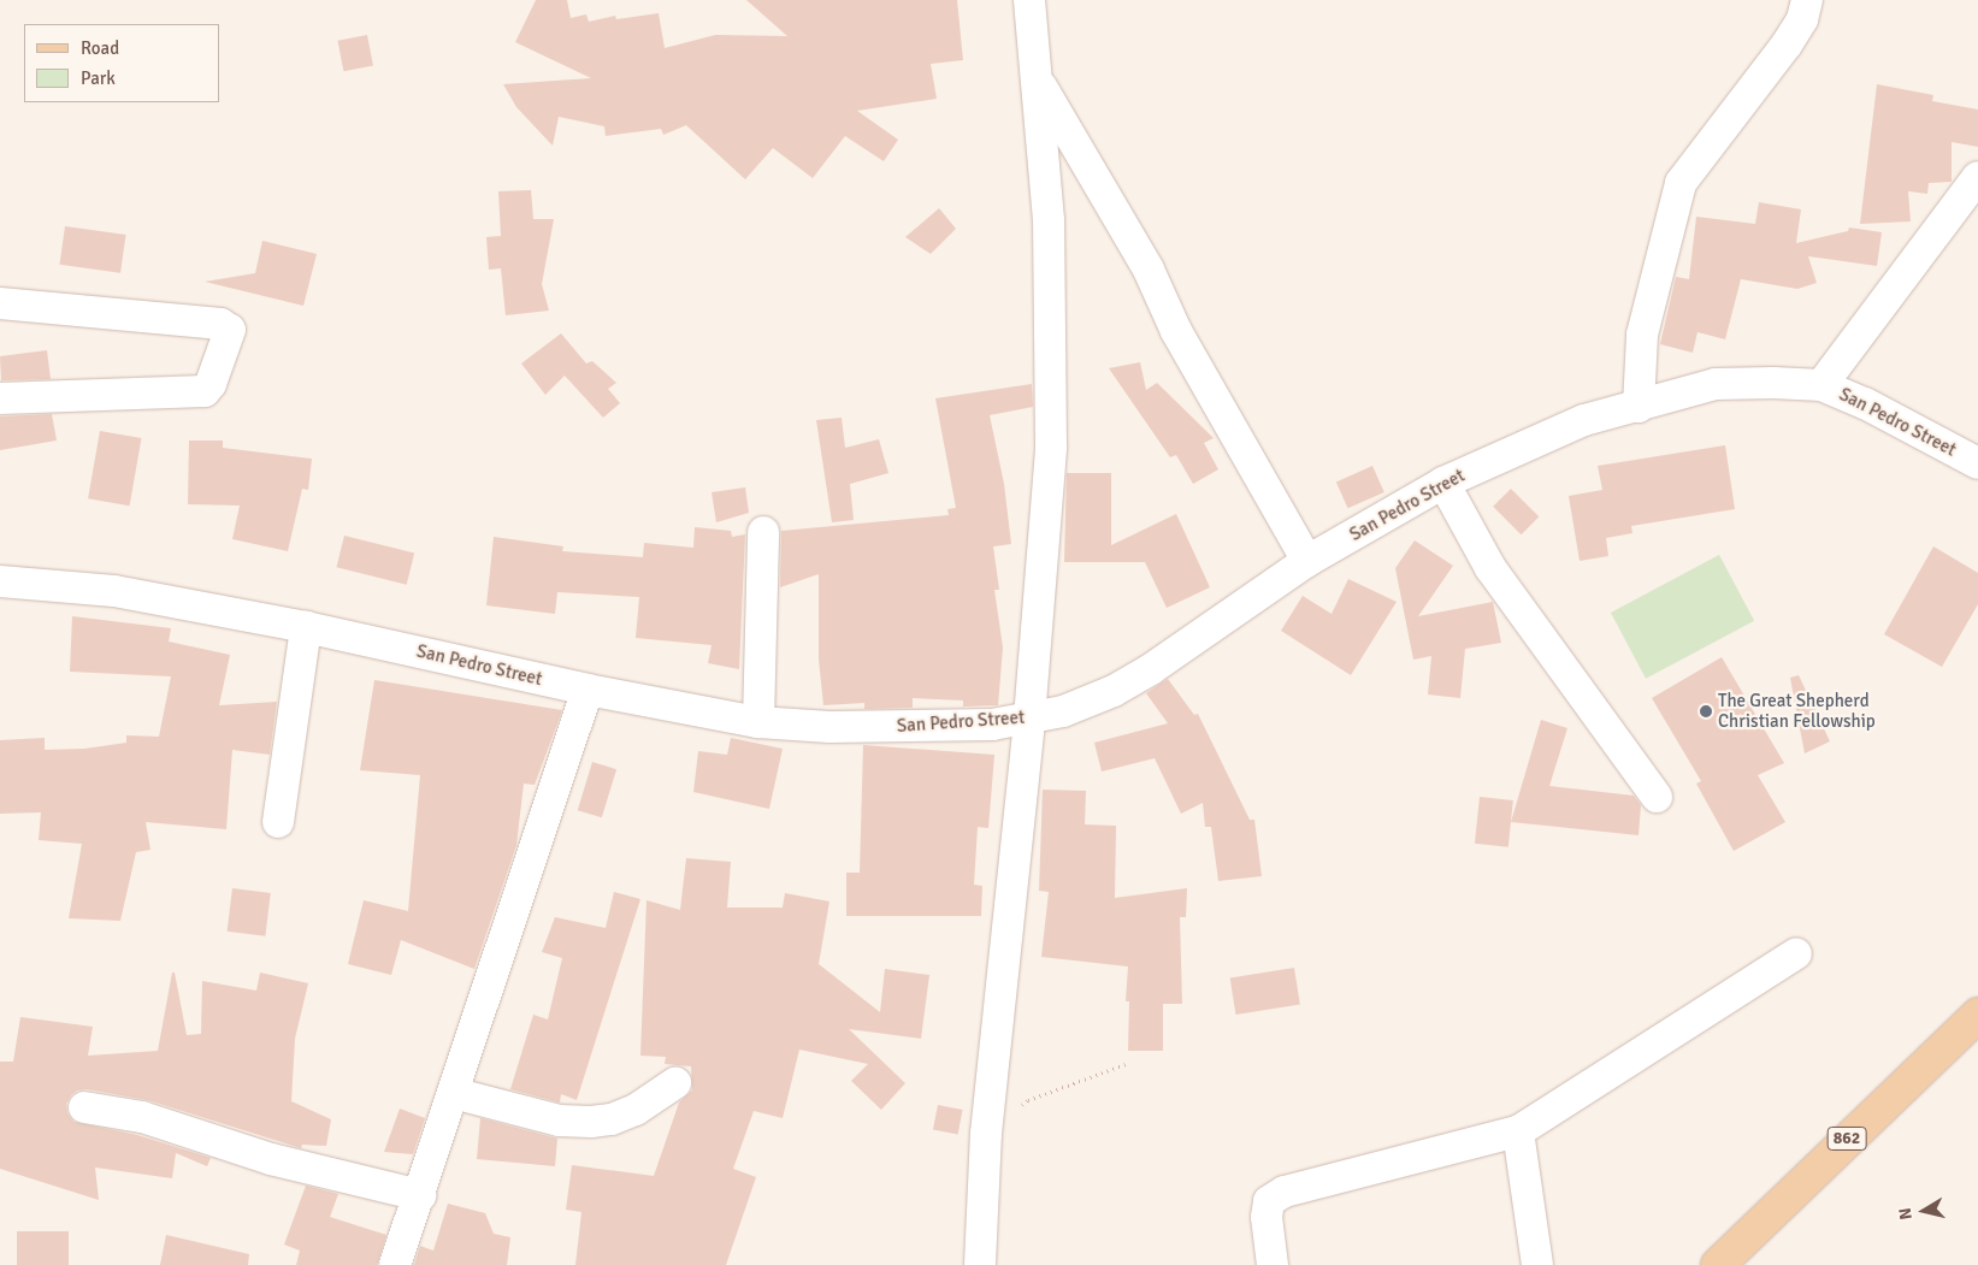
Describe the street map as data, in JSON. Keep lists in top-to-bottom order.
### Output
{
  "streets": {
    "main road": ["862"],
    "street": ["San Pedro Street"]
  },
  "places": ["The Great Shepherd Christian Fellowship"],
  "legend": ["Road", "Park"],
  "north": "left"
}
